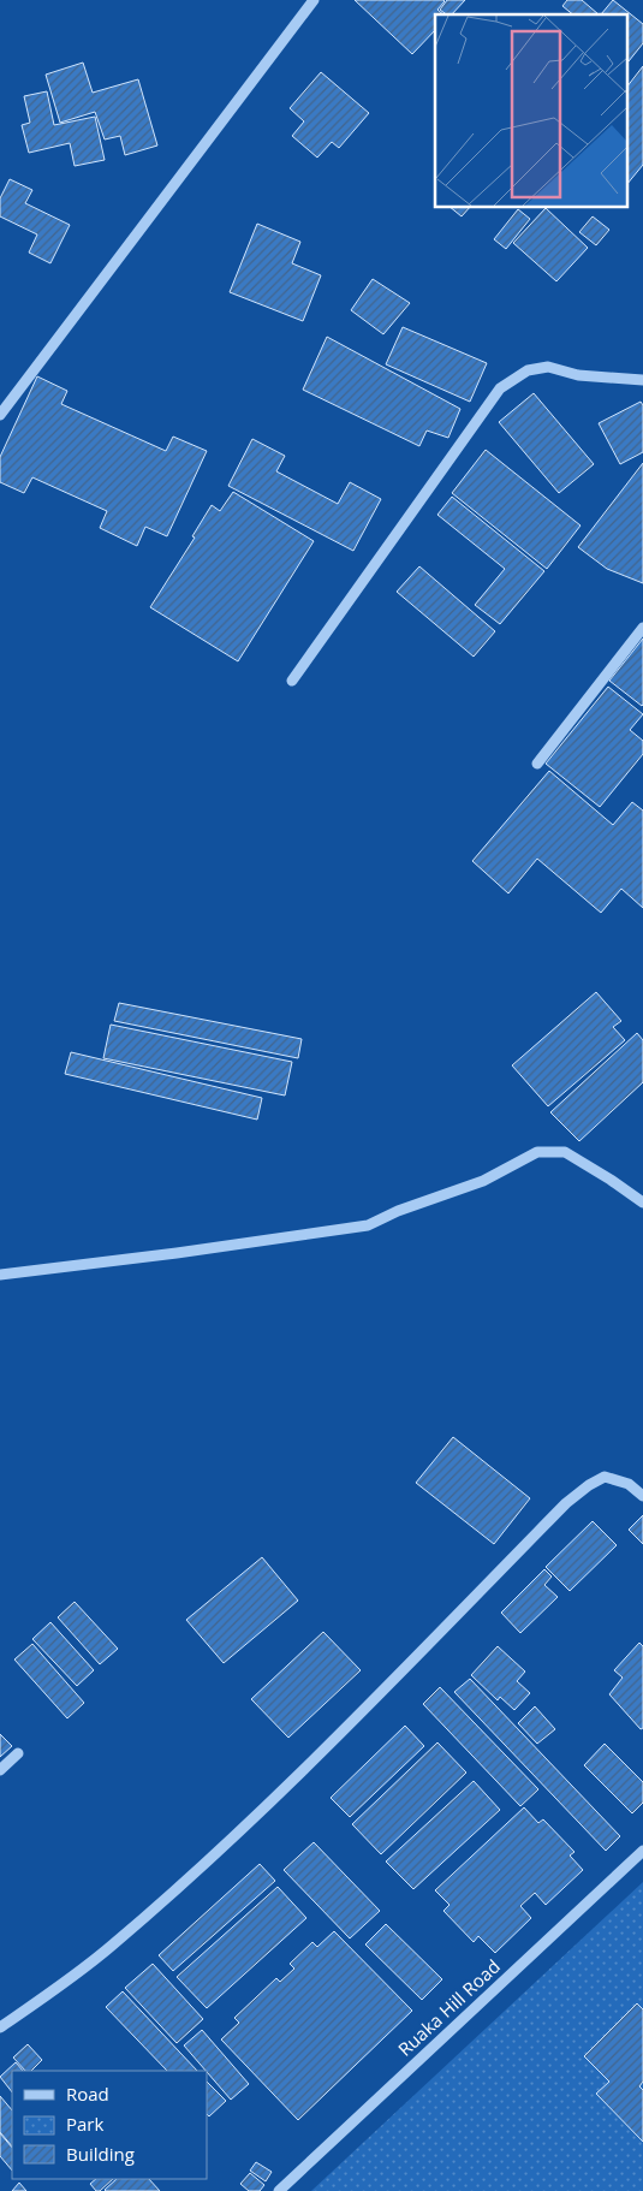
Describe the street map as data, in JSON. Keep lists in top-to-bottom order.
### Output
{
  "streets": {
    "street": ["Ruaka Hill Road"]
  },
  "legend": ["Road", "Park", "Building"]
}
